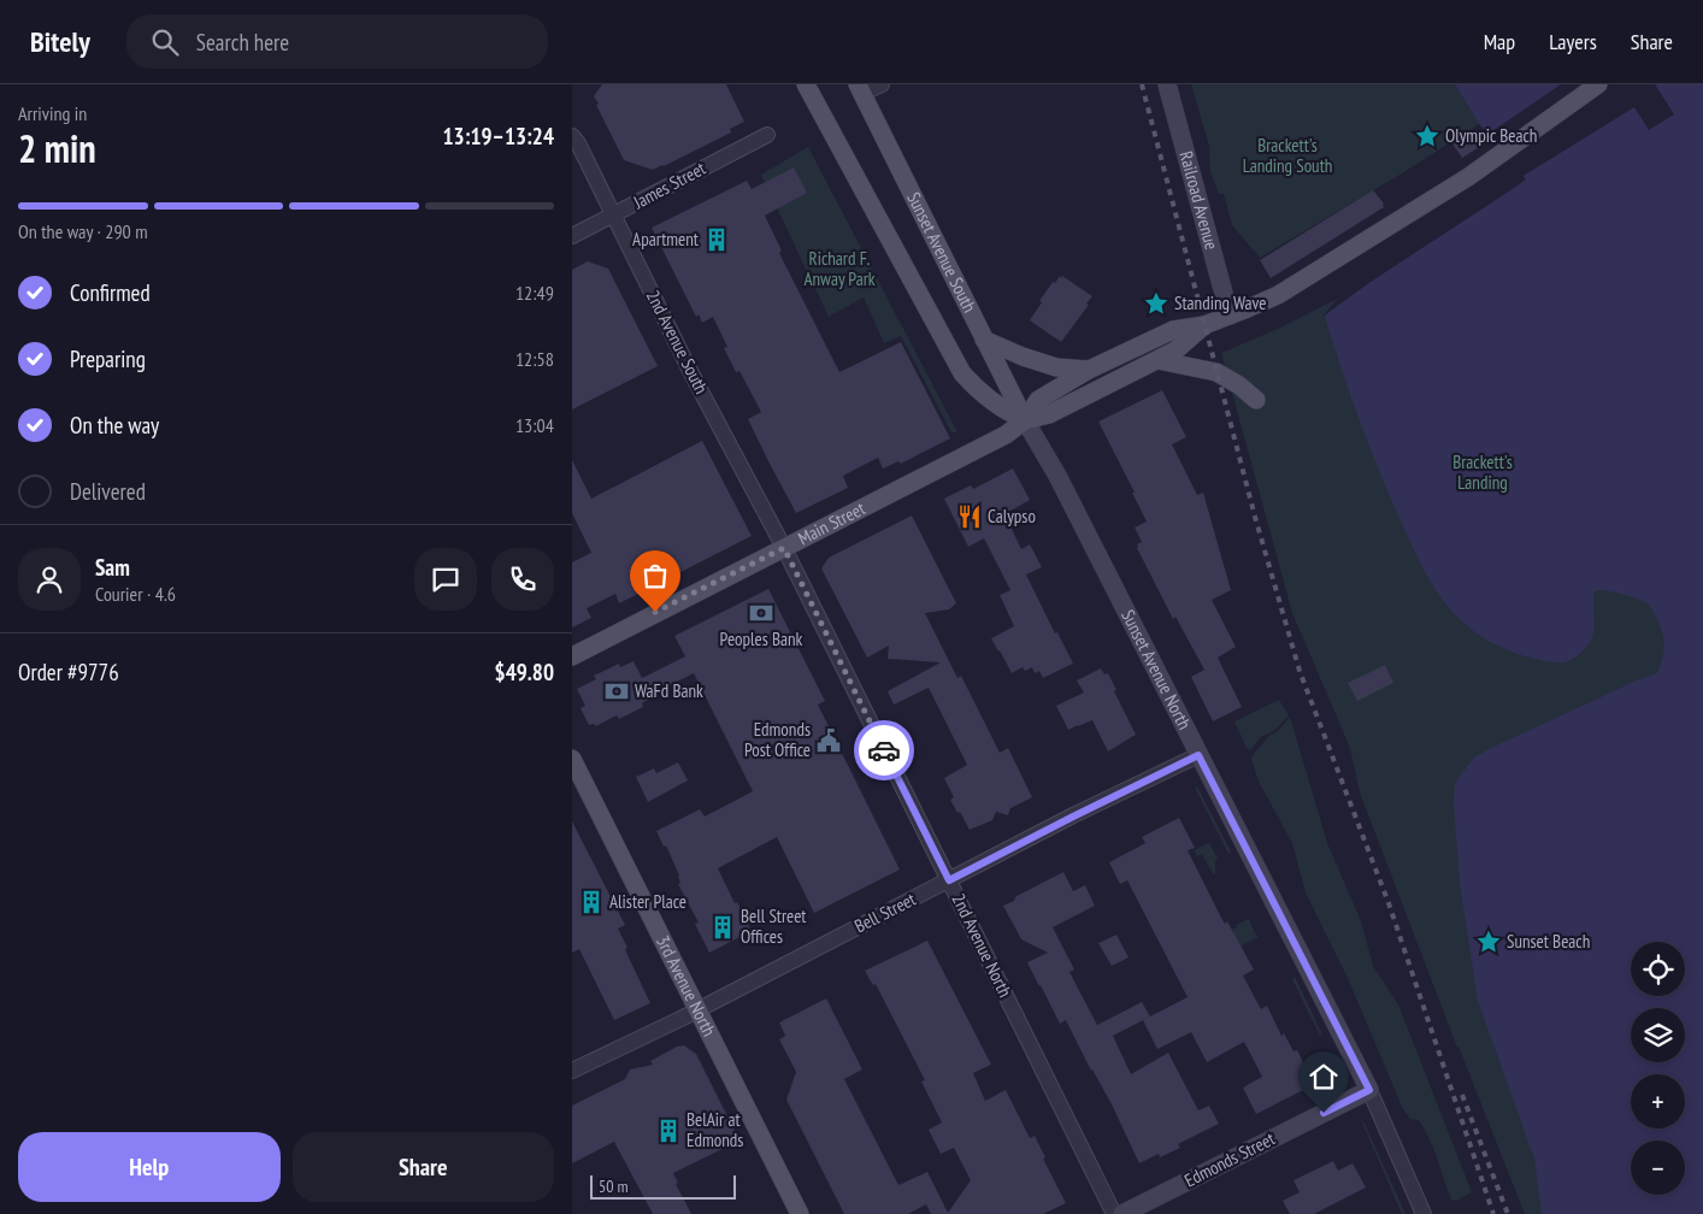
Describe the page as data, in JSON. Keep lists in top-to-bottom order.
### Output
{
  "streets": {
    "main road": ["Sunset Avenue South", "Main Street", "3rd Avenue North"],
    "street": [
      "James Street",
      "Railroad Avenue",
      "2nd Avenue South",
      "Sunset Avenue North",
      "Bell Street",
      "2nd Avenue North",
      "Edmonds Street"
    ]
  },
  "crossings": [
    ["James Street", "2nd Avenue South"],
    ["Railroad Avenue", "Main Street"],
    ["Sunset Avenue South", "Main Street"],
    ["Sunset Avenue South", "Sunset Avenue North"],
    ["2nd Avenue South", "Main Street"],
    ["2nd Avenue South", "2nd Avenue North"],
    ["Main Street", "Sunset Avenue North"],
    ["Main Street", "2nd Avenue North"],
    ["Sunset Avenue North", "Bell Street"],
    ["Sunset Avenue North", "Edmonds Street"],
    ["Bell Street", "2nd Avenue North"],
    ["Bell Street", "3rd Avenue North"]
  ],
  "parks": ["Brackett's Landing South", "Richard F. Anway Park", "Brackett's Landing"],
  "places": {
    "place": ["Olympic Beach", "Standing Wave", "Sunset Beach"],
    "building": [
      "Apartment",
      "Alister Place",
      "Bell Street Offices",
      "BelAir at Edmonds"
    ],
    "restaurant": ["Calypso"],
    "bank": ["Peoples Bank", "WaFd Bank"],
    "public building": ["Edmonds Post Office"]
  },
  "scale_bar": "50 m",
  "page": {
    "header": "Bitely",
    "search": "Search here",
    "nav": ["Map", "Layers", "Share"],
    "heading": ["2 min", "Arriving in", "13:19–13:24"],
    "panel": [
      "Sam",
      "Courier · 4.6",
      "Order #9776",
      "$49.80"
    ],
    "bar": "On the way · 290 m",
    "list": [
      ["Confirmed", "12:49"],
      ["Preparing", "12:58"],
      ["On the way", "13:04"],
      "Delivered"
    ],
    "map_buttons": ["+", "−"],
    "buttons": ["Help", "Share"],
    "scale": "50 m"
  }
}
